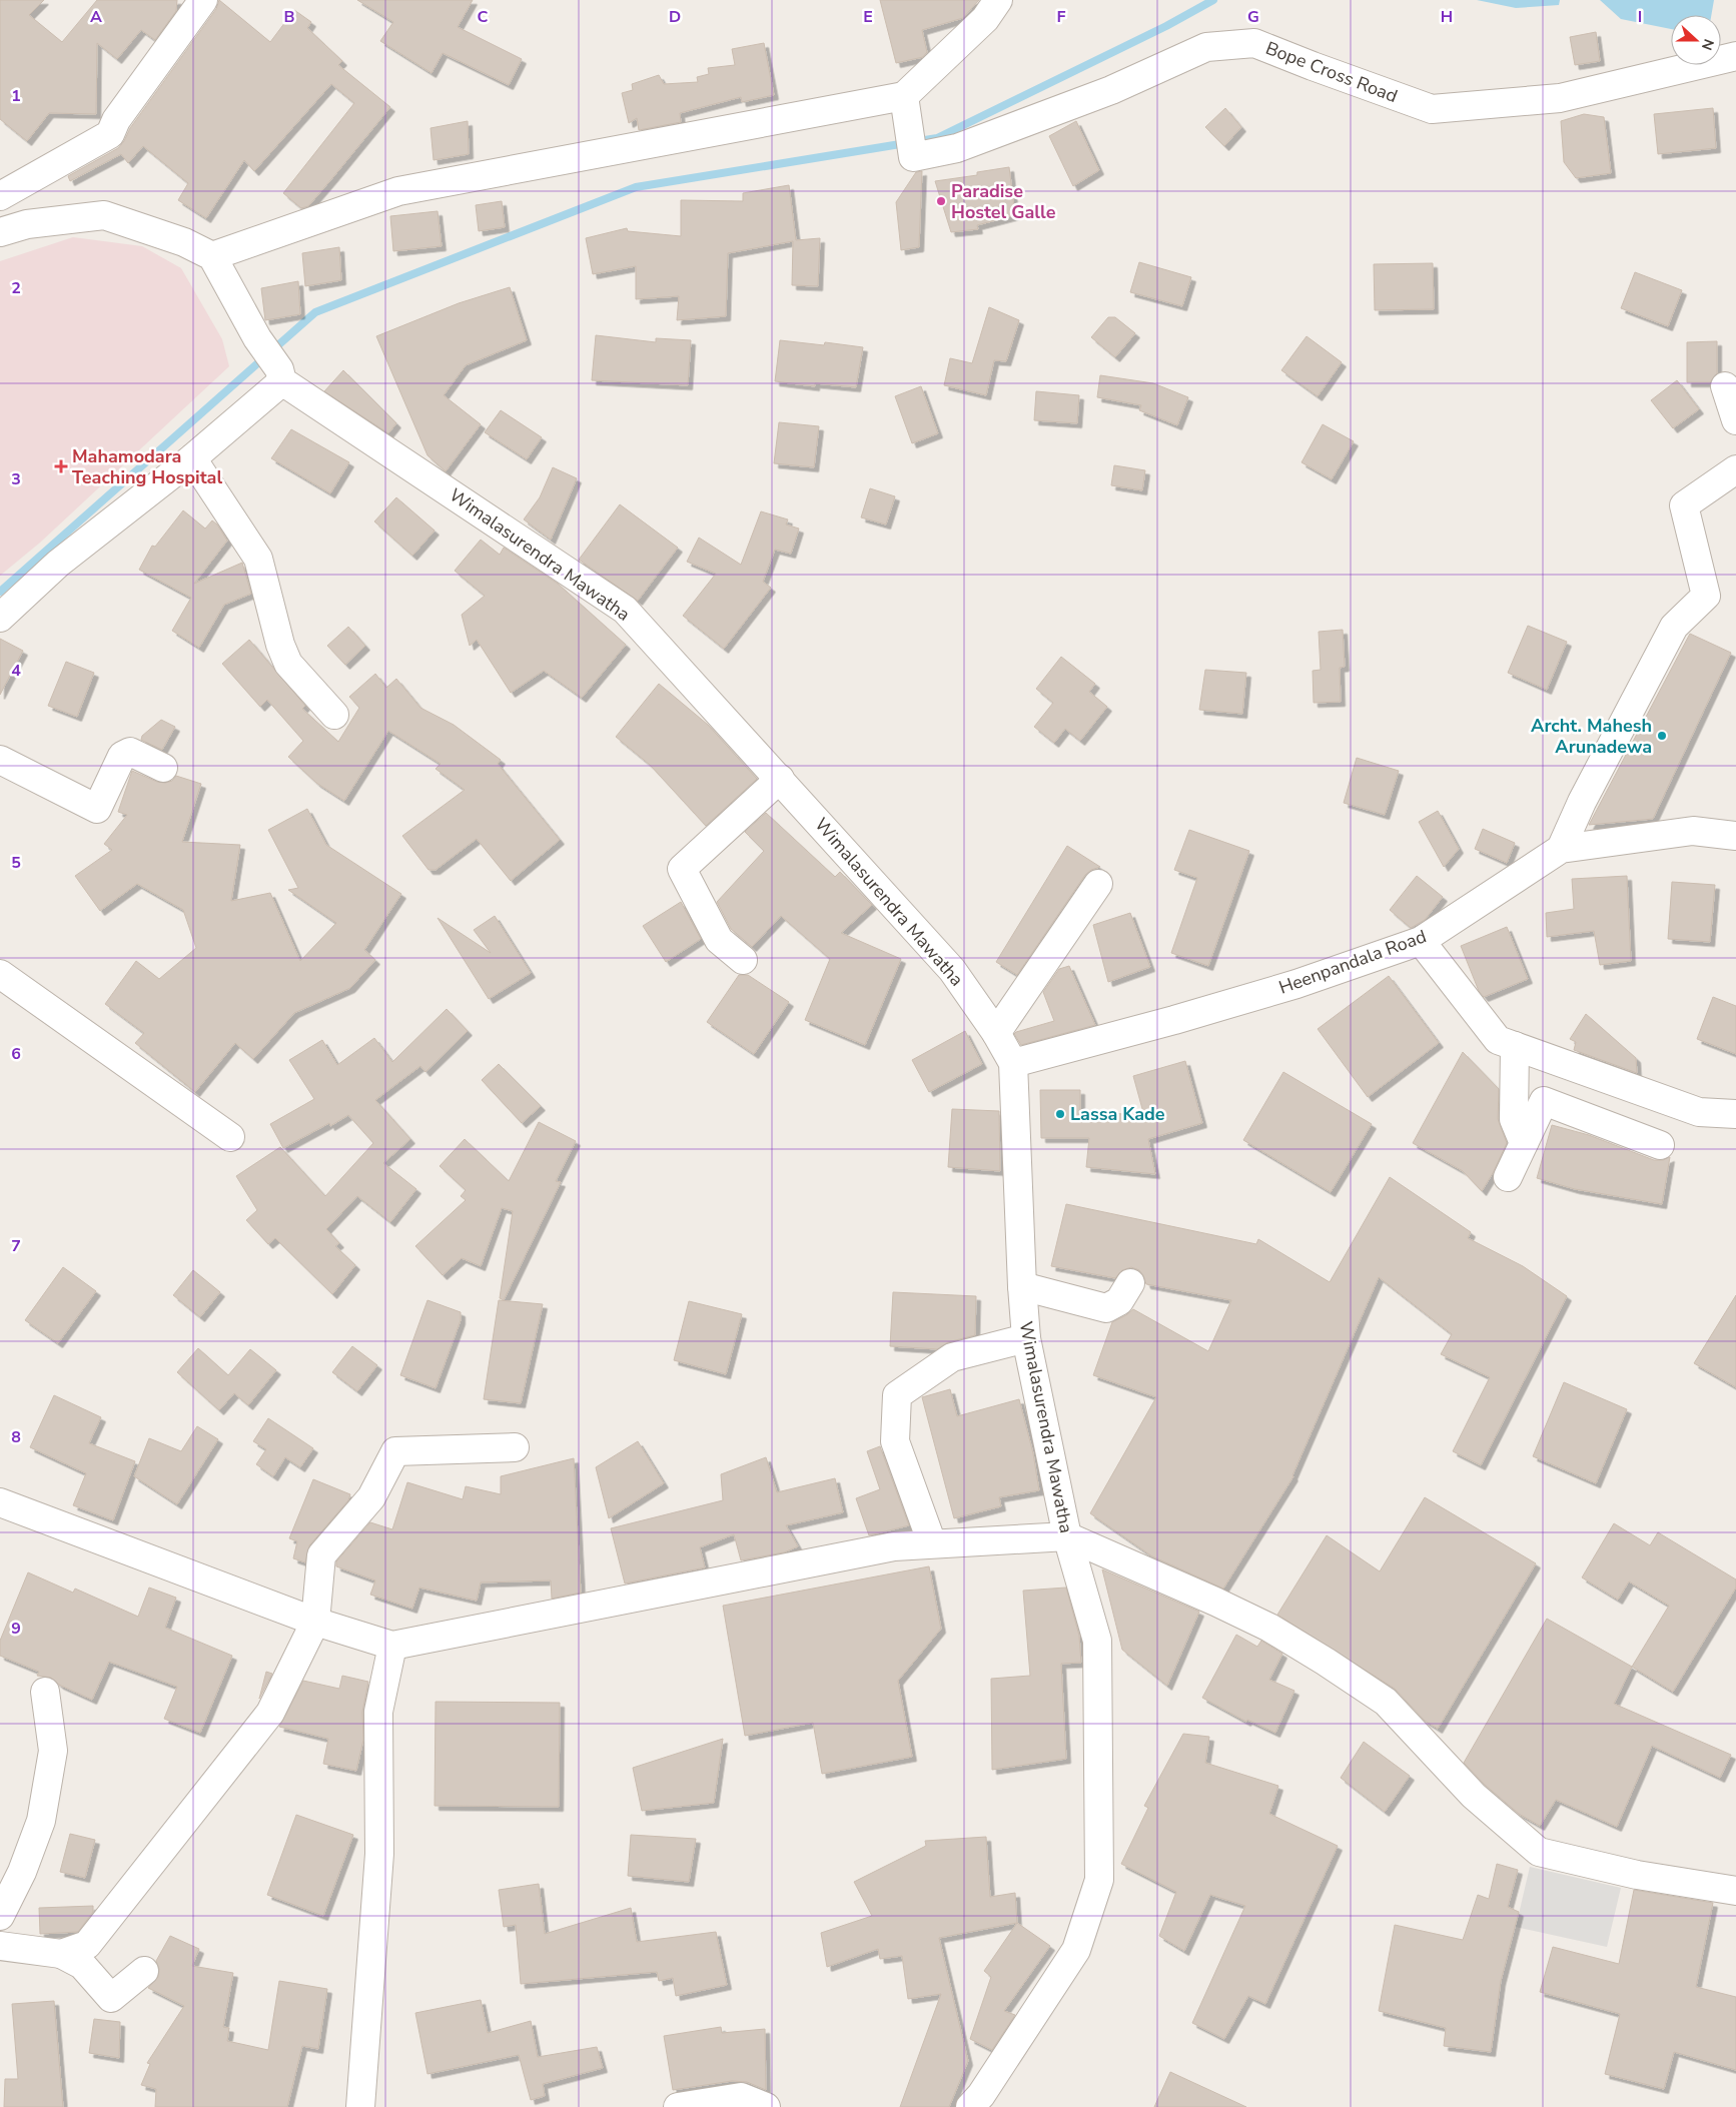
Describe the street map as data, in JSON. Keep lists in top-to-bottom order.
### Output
{
  "streets": {
    "street": ["Bope Cross Road", "Wimalasurendra Mawatha", "Heenpandala Road"]
  },
  "crossings": [
    ["Wimalasurendra Mawatha", "Heenpandala Road"]
  ],
  "places": {
    "other": ["Paradise Hostel Galle", "Archt. Mahesh Arunadewa", "Lassa Kade"],
    "health": ["Mahamodara Teaching Hospital"]
  },
  "north": "right",
  "grid": {
    "columns": [
      "A",
      "B",
      "C",
      "D",
      "E",
      "F",
      "G",
      "H",
      "I"
    ],
    "rows": [
      "1",
      "2",
      "3",
      "4",
      "5",
      "6",
      "7",
      "8",
      "9"
    ]
  }
}
